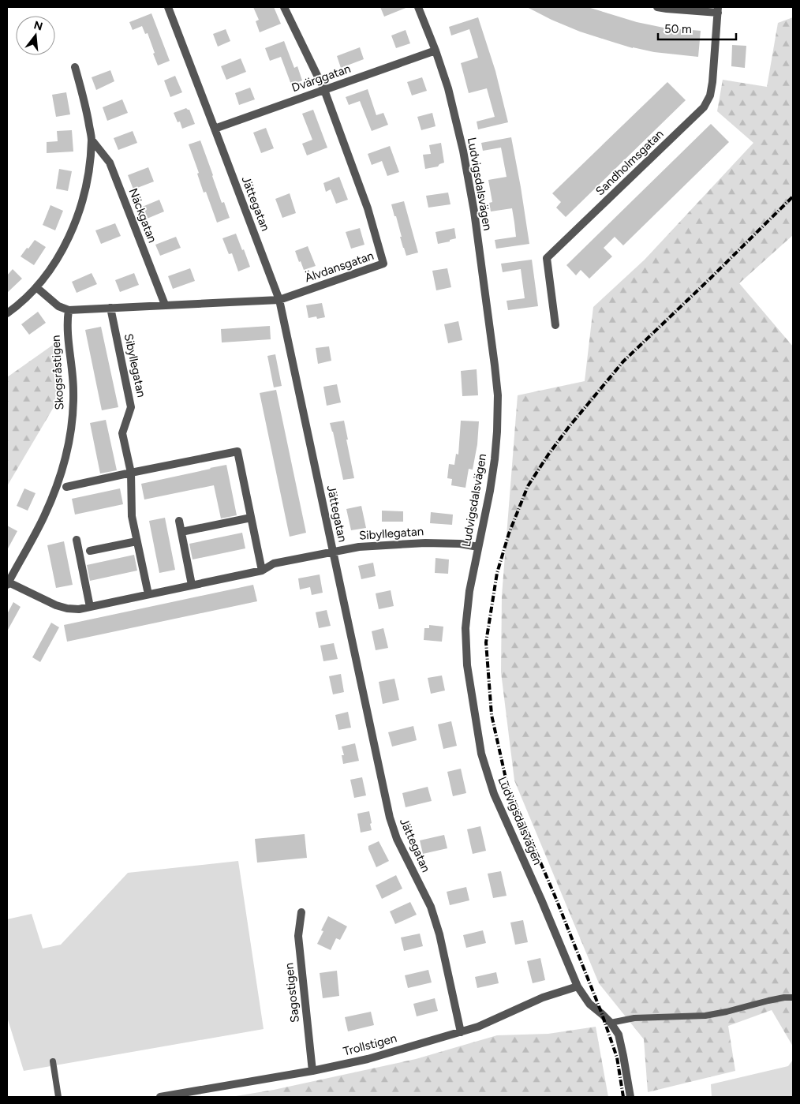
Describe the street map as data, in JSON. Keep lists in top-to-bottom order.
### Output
{
  "streets": {
    "street": [
      "Dvärggatan",
      "Sandholmsgatan",
      "Ludvigsdalsvägen",
      "Jättegatan",
      "Näckgatan",
      "Älvdansgatan",
      "Sibyllegatan",
      "Skogsråstigen",
      "Sagostigen",
      "Trollstigen"
    ]
  },
  "crossings": [
    ["Dvärggatan", "Ludvigsdalsvägen"],
    ["Dvärggatan", "Jättegatan"],
    ["Dvärggatan", "Älvdansgatan"],
    ["Ludvigsdalsvägen", "Sibyllegatan"],
    ["Ludvigsdalsvägen", "Trollstigen"],
    ["Jättegatan", "Älvdansgatan"],
    ["Jättegatan", "Sibyllegatan"],
    ["Jättegatan", "Trollstigen"],
    ["Näckgatan", "Älvdansgatan"],
    ["Älvdansgatan", "Sibyllegatan"],
    ["Älvdansgatan", "Skogsråstigen"],
    ["Sibyllegatan", "Skogsråstigen"],
    ["Sagostigen", "Trollstigen"]
  ],
  "scale_bar": "50 m",
  "north": "top"
}
